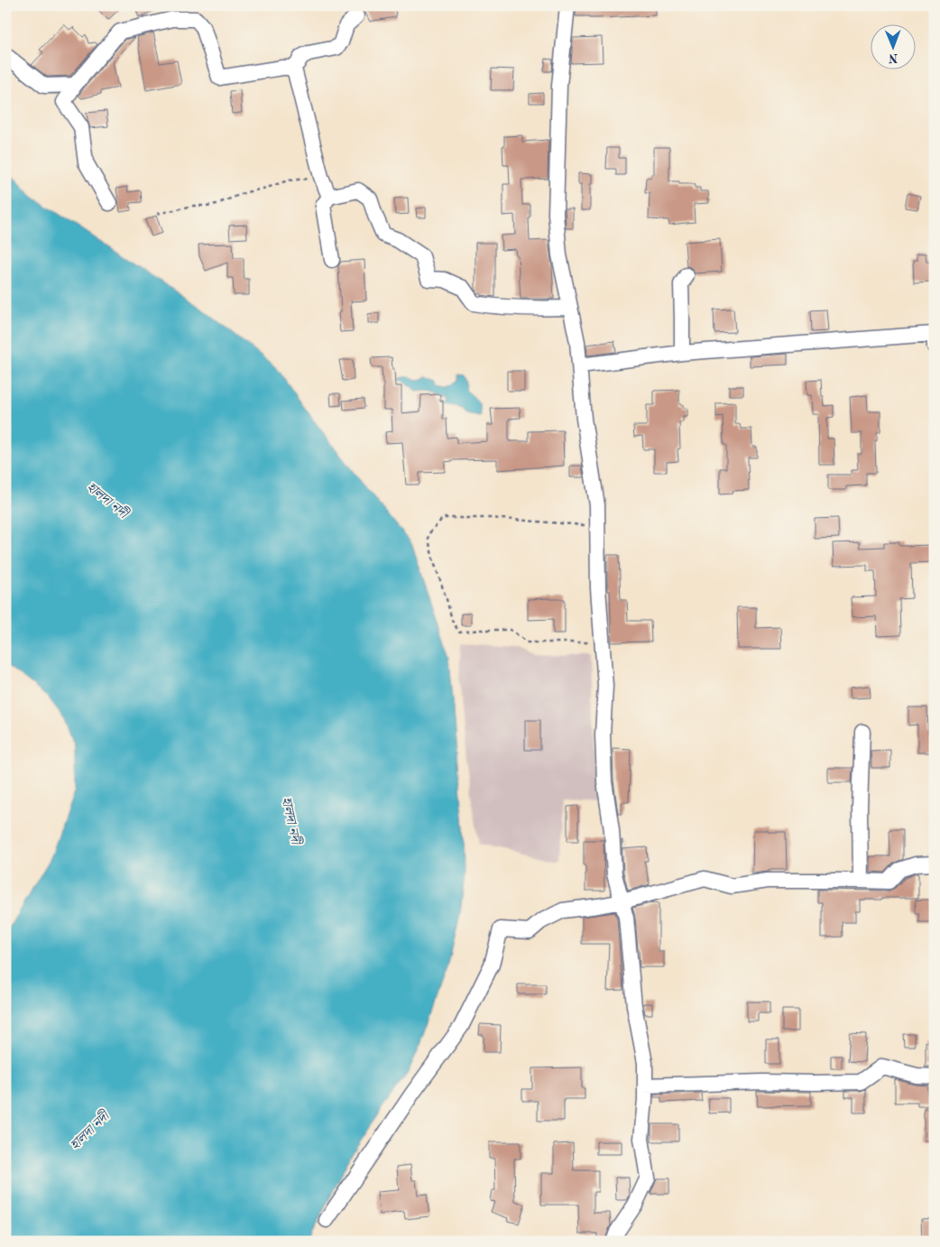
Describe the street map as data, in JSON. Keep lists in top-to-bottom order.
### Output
{
  "water": ["হালদা নদী"],
  "north": "bottom"
}
